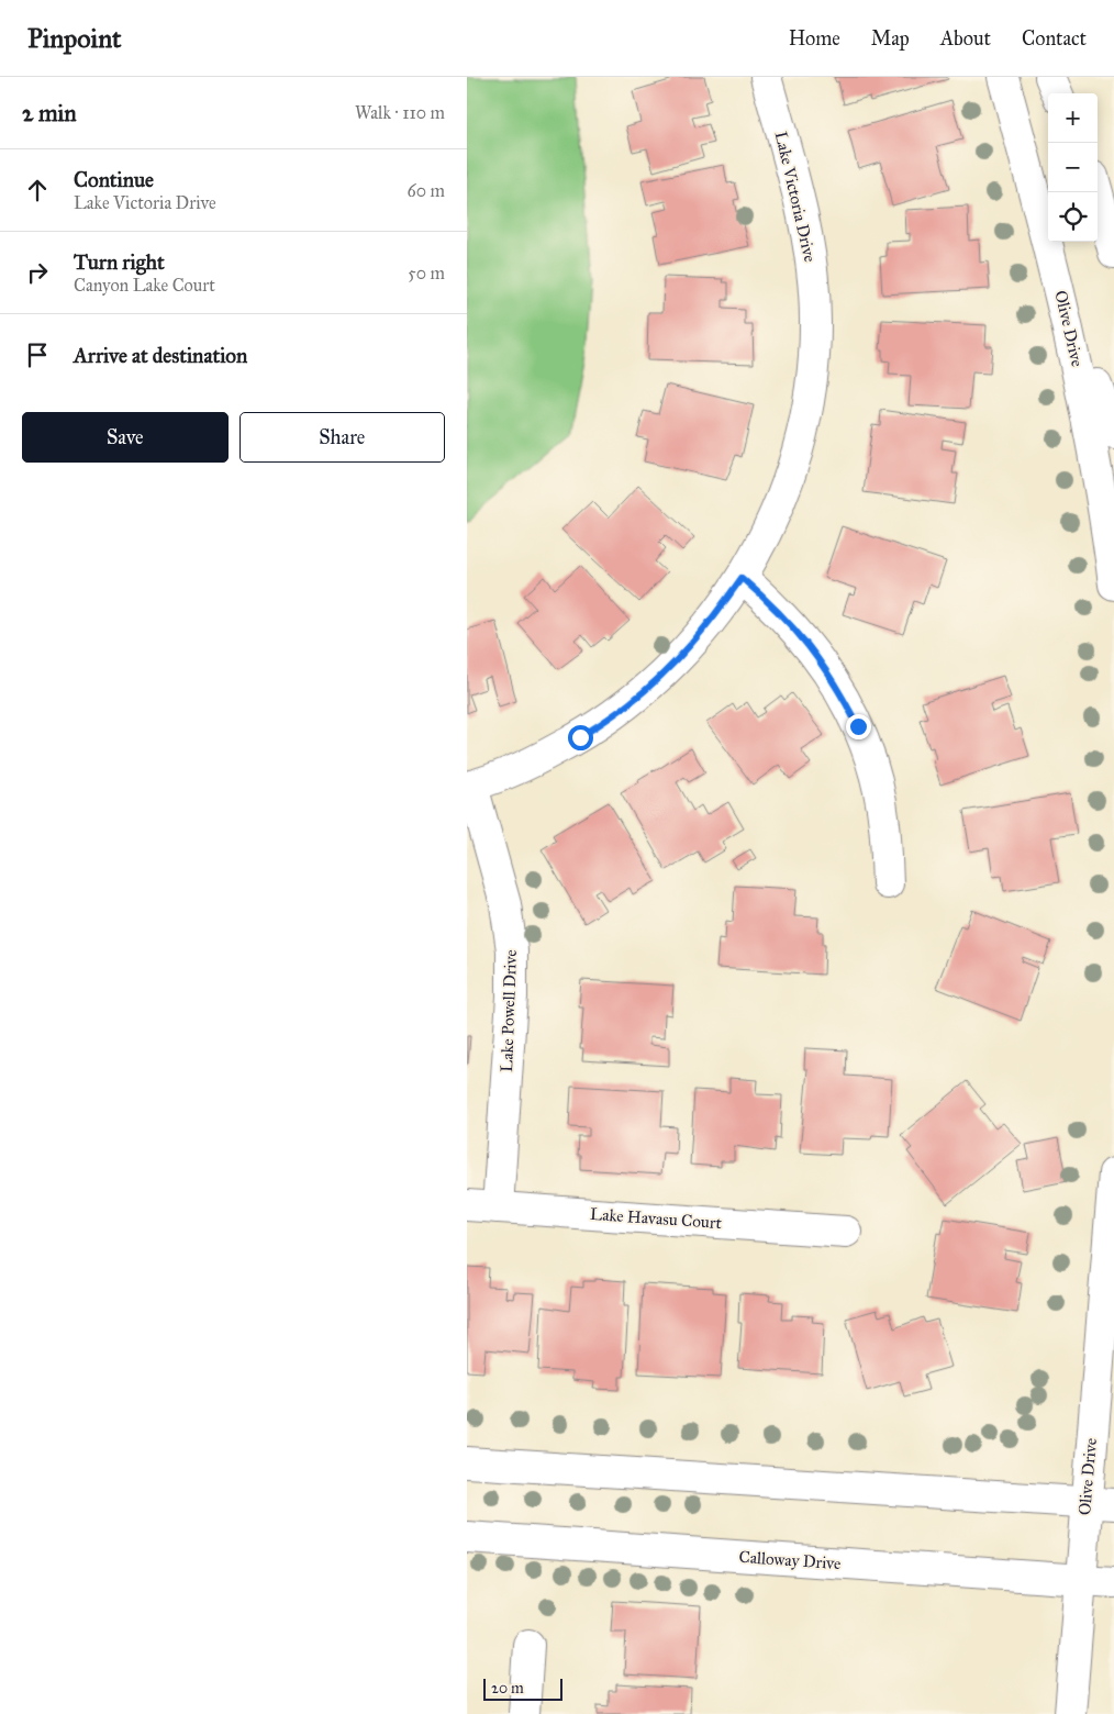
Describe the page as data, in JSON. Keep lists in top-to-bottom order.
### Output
{
  "streets": {
    "main road": [
      "Lake Victoria Drive",
      "Olive Drive",
      "Lake Powell Drive",
      "Lake Havasu Court",
      "Calloway Drive"
    ]
  },
  "crossings": [
    ["Lake Victoria Drive", "Lake Powell Drive"],
    ["Olive Drive", "Calloway Drive"],
    ["Lake Powell Drive", "Lake Havasu Court"]
  ],
  "scale_bar": "20 m",
  "page": {
    "header": "Pinpoint",
    "nav": [
      "Home",
      "Map",
      "About",
      "Contact"
    ],
    "heading": ["2 min", "Walk · 110 m"],
    "map_buttons": ["+", "−"],
    "list": [
      ["Continue", "Lake Victoria Drive", "60 m"],
      ["Turn right", "Canyon Lake Court", "50 m"],
      "Arrive at destination"
    ],
    "buttons": ["Save", "Share"],
    "scale": "20 m"
  }
}
